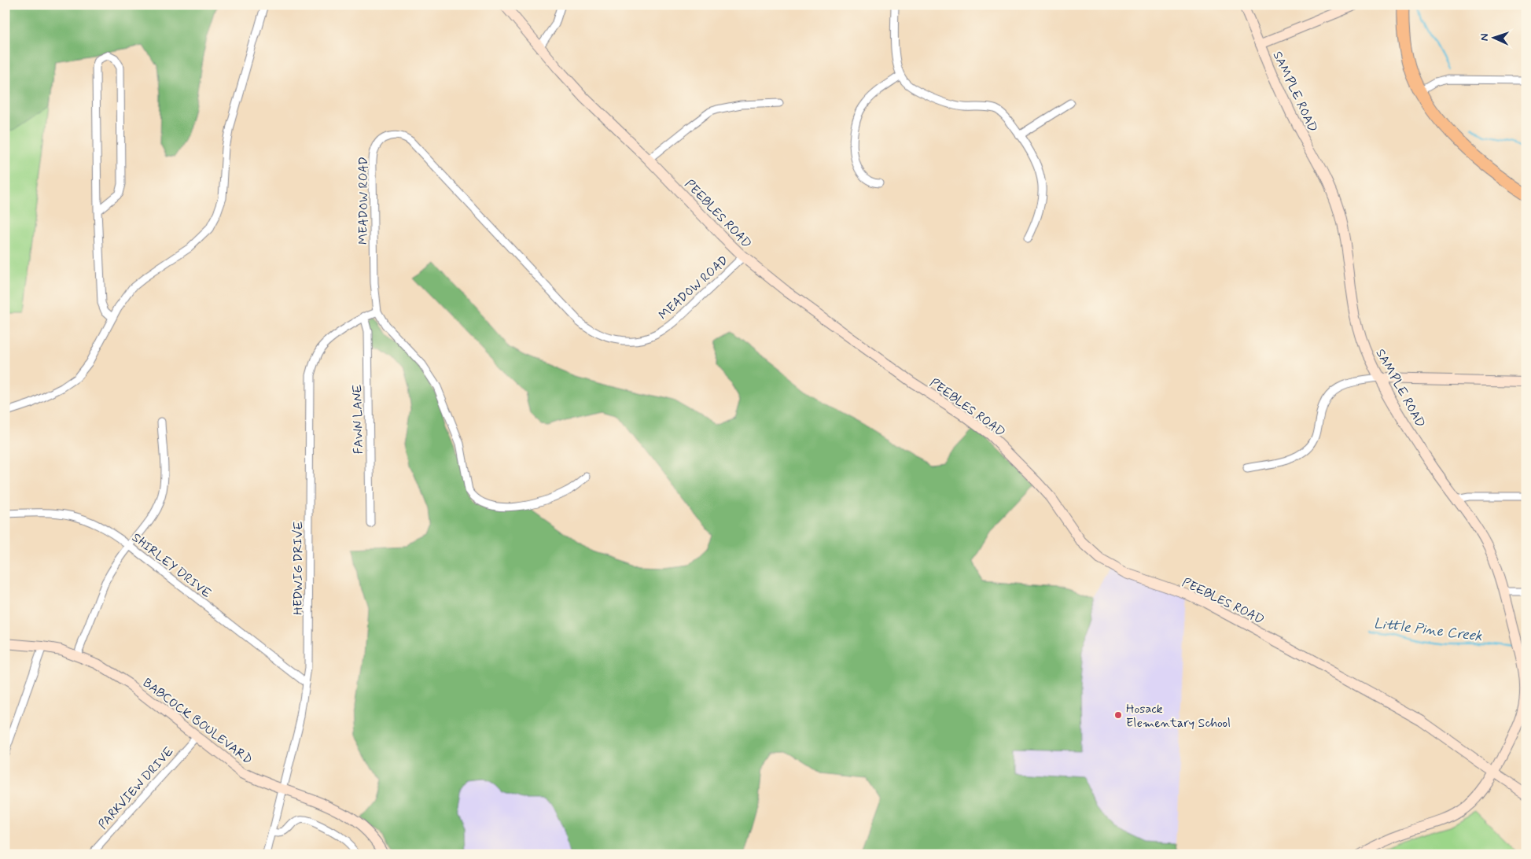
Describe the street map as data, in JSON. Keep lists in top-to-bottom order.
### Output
{
  "streets": {
    "street": [
      "SAMPLE ROAD",
      "MEADOW ROAD",
      "PEEBLES ROAD",
      "FAWN LANE",
      "SHIRLEY DRIVE",
      "HEDWIG DRIVE",
      "BABCOCK BOULEVARD",
      "PARKVIEW DRIVE"
    ]
  },
  "crossings": [
    ["SAMPLE ROAD", "PEEBLES ROAD"],
    ["MEADOW ROAD", "PEEBLES ROAD"],
    ["MEADOW ROAD", "HEDWIG DRIVE"],
    ["FAWN LANE", "HEDWIG DRIVE"],
    ["SHIRLEY DRIVE", "HEDWIG DRIVE"],
    ["HEDWIG DRIVE", "BABCOCK BOULEVARD"],
    ["BABCOCK BOULEVARD", "PARKVIEW DRIVE"]
  ],
  "water": ["Little Pine Creek"],
  "places": ["Hosack Elementary School"],
  "north": "left"
}
